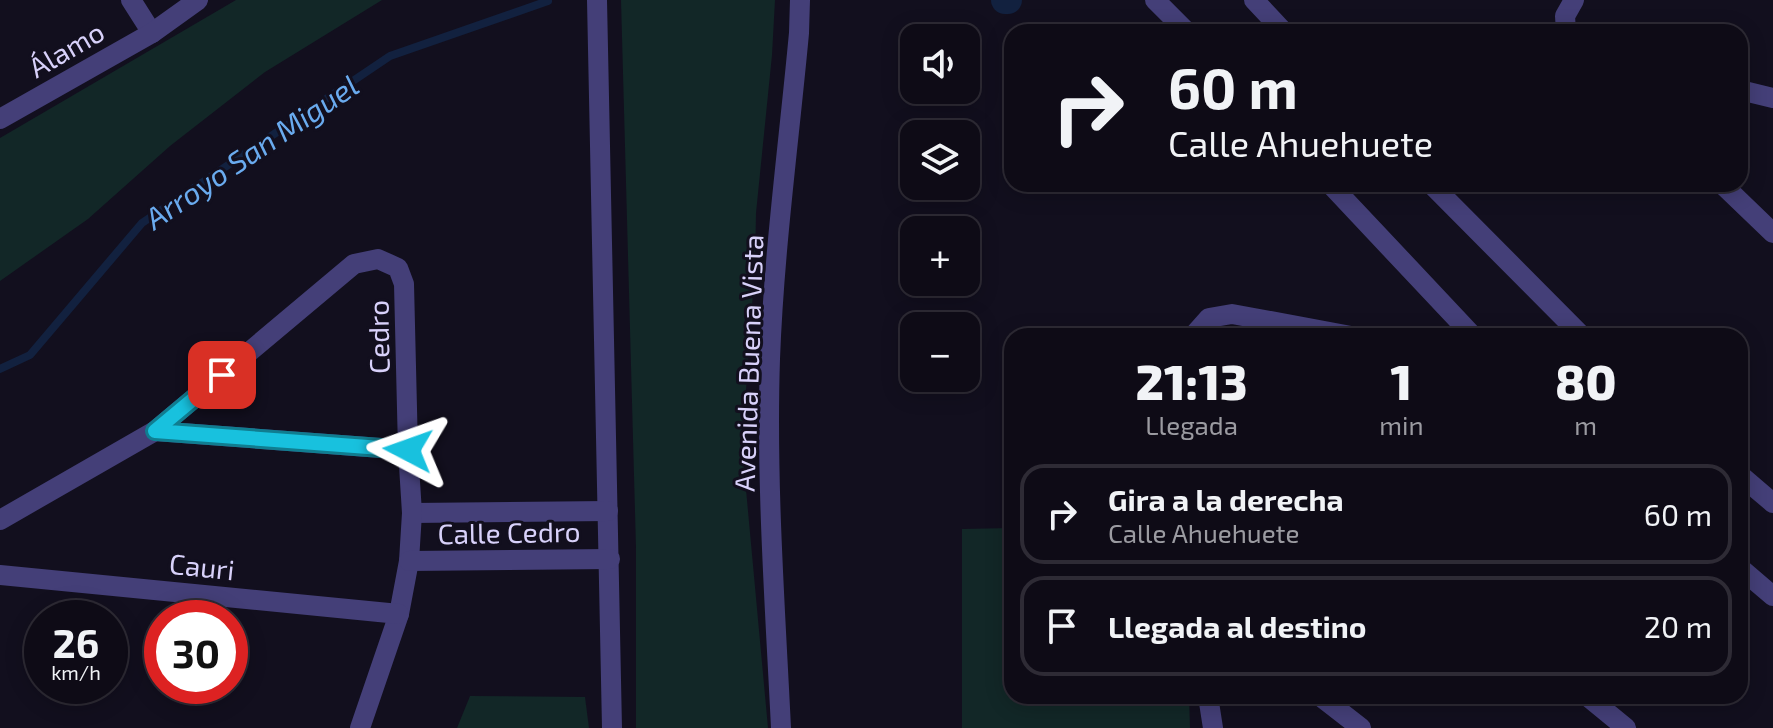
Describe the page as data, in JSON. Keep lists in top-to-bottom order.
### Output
{
  "streets": {
    "street": [
      "Álamo",
      "Cedro",
      "Avenida Buena Vista",
      "Calle Cedro",
      "Cauri"
    ]
  },
  "crossings": [
    ["Cedro", "Calle Cedro"],
    ["Cedro", "Cauri"]
  ],
  "water": ["Arroyo San Miguel"],
  "page": {
    "map_buttons": ["+", "−"],
    "turn": ["60 m", "Calle Ahuehuete"],
    "eta": [
      "21:13",
      "Llegada",
      "1",
      "min",
      "80",
      "m"
    ],
    "list": [
      {
        "name": "Gira a la derecha",
        "note": "Calle Ahuehuete",
        "value": "60 m"
      },
      {
        "name": "Llegada al destino",
        "value": "20 m"
      }
    ],
    "speed": "26 km/h",
    "limit": "30"
  }
}
